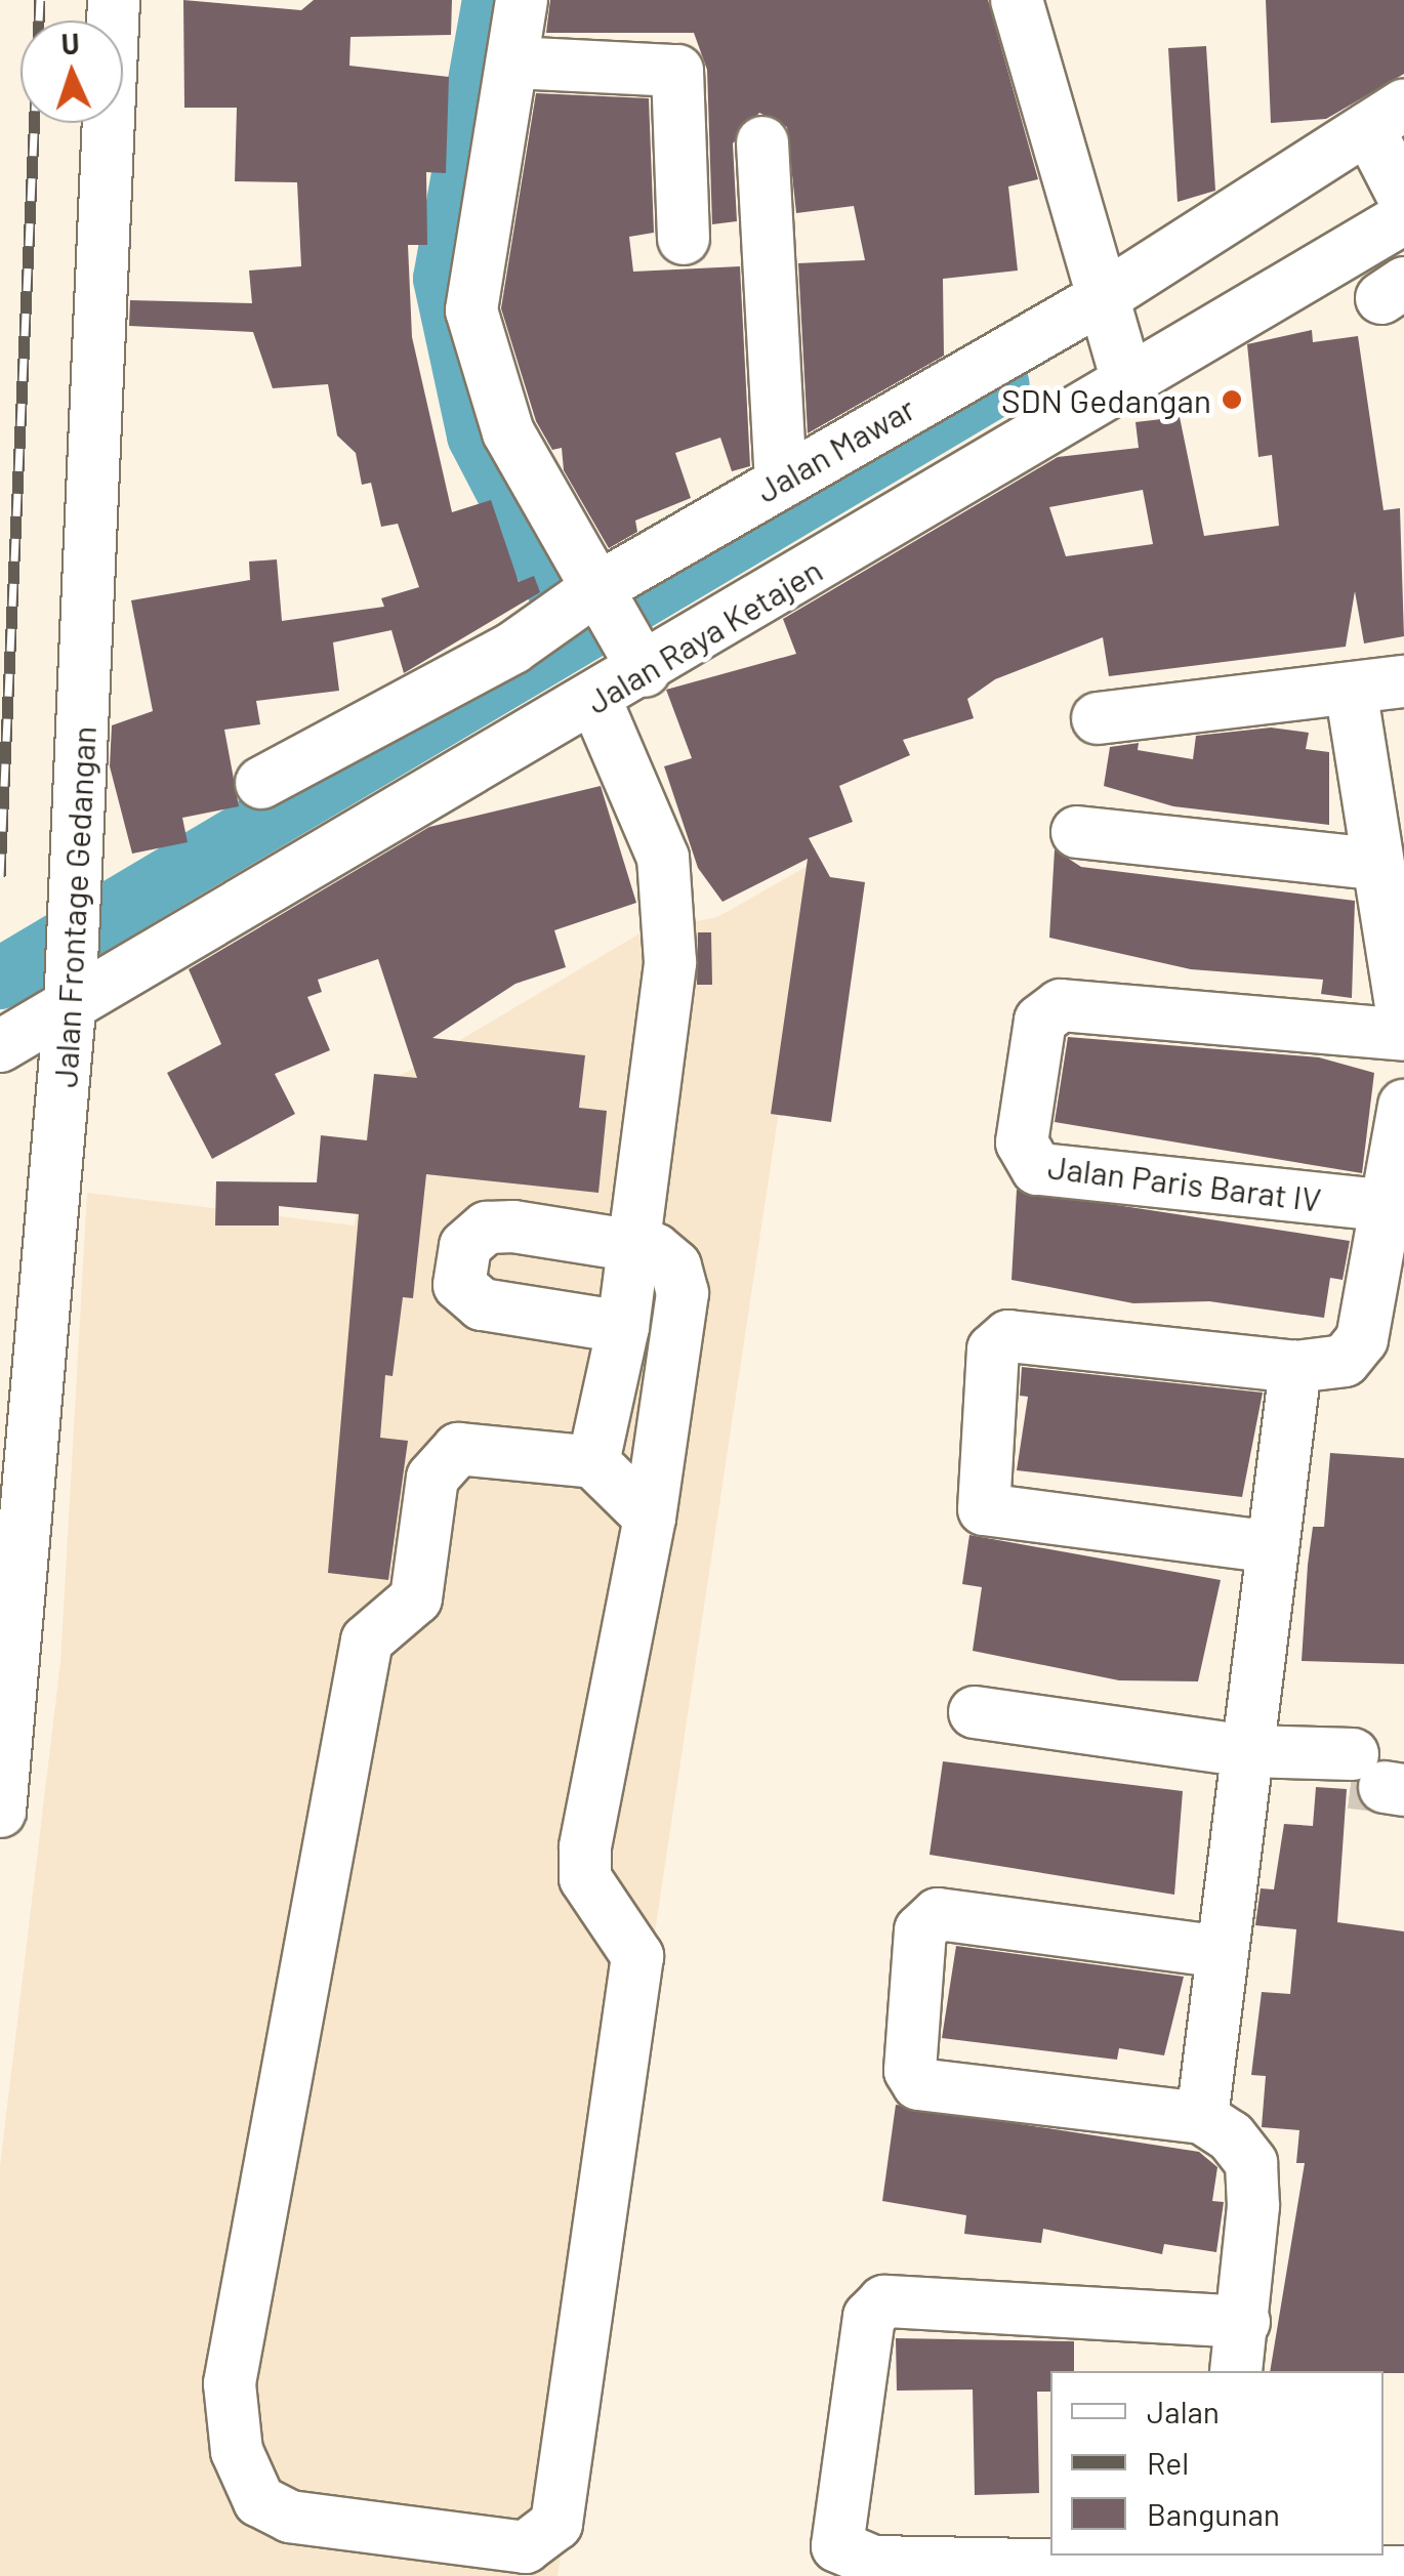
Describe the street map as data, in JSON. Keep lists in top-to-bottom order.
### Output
{
  "streets": {
    "street": [
      "Jalan Mawar",
      "Jalan Raya Ketajen",
      "Jalan Frontage Gedangan",
      "Jalan Paris Barat IV"
    ]
  },
  "crossings": [
    ["Jalan Mawar", "Jalan Raya Ketajen"],
    ["Jalan Raya Ketajen", "Jalan Frontage Gedangan"]
  ],
  "places": ["SDN Gedangan"],
  "legend": ["Jalan", "Rel", "Bangunan"],
  "north": "top"
}
